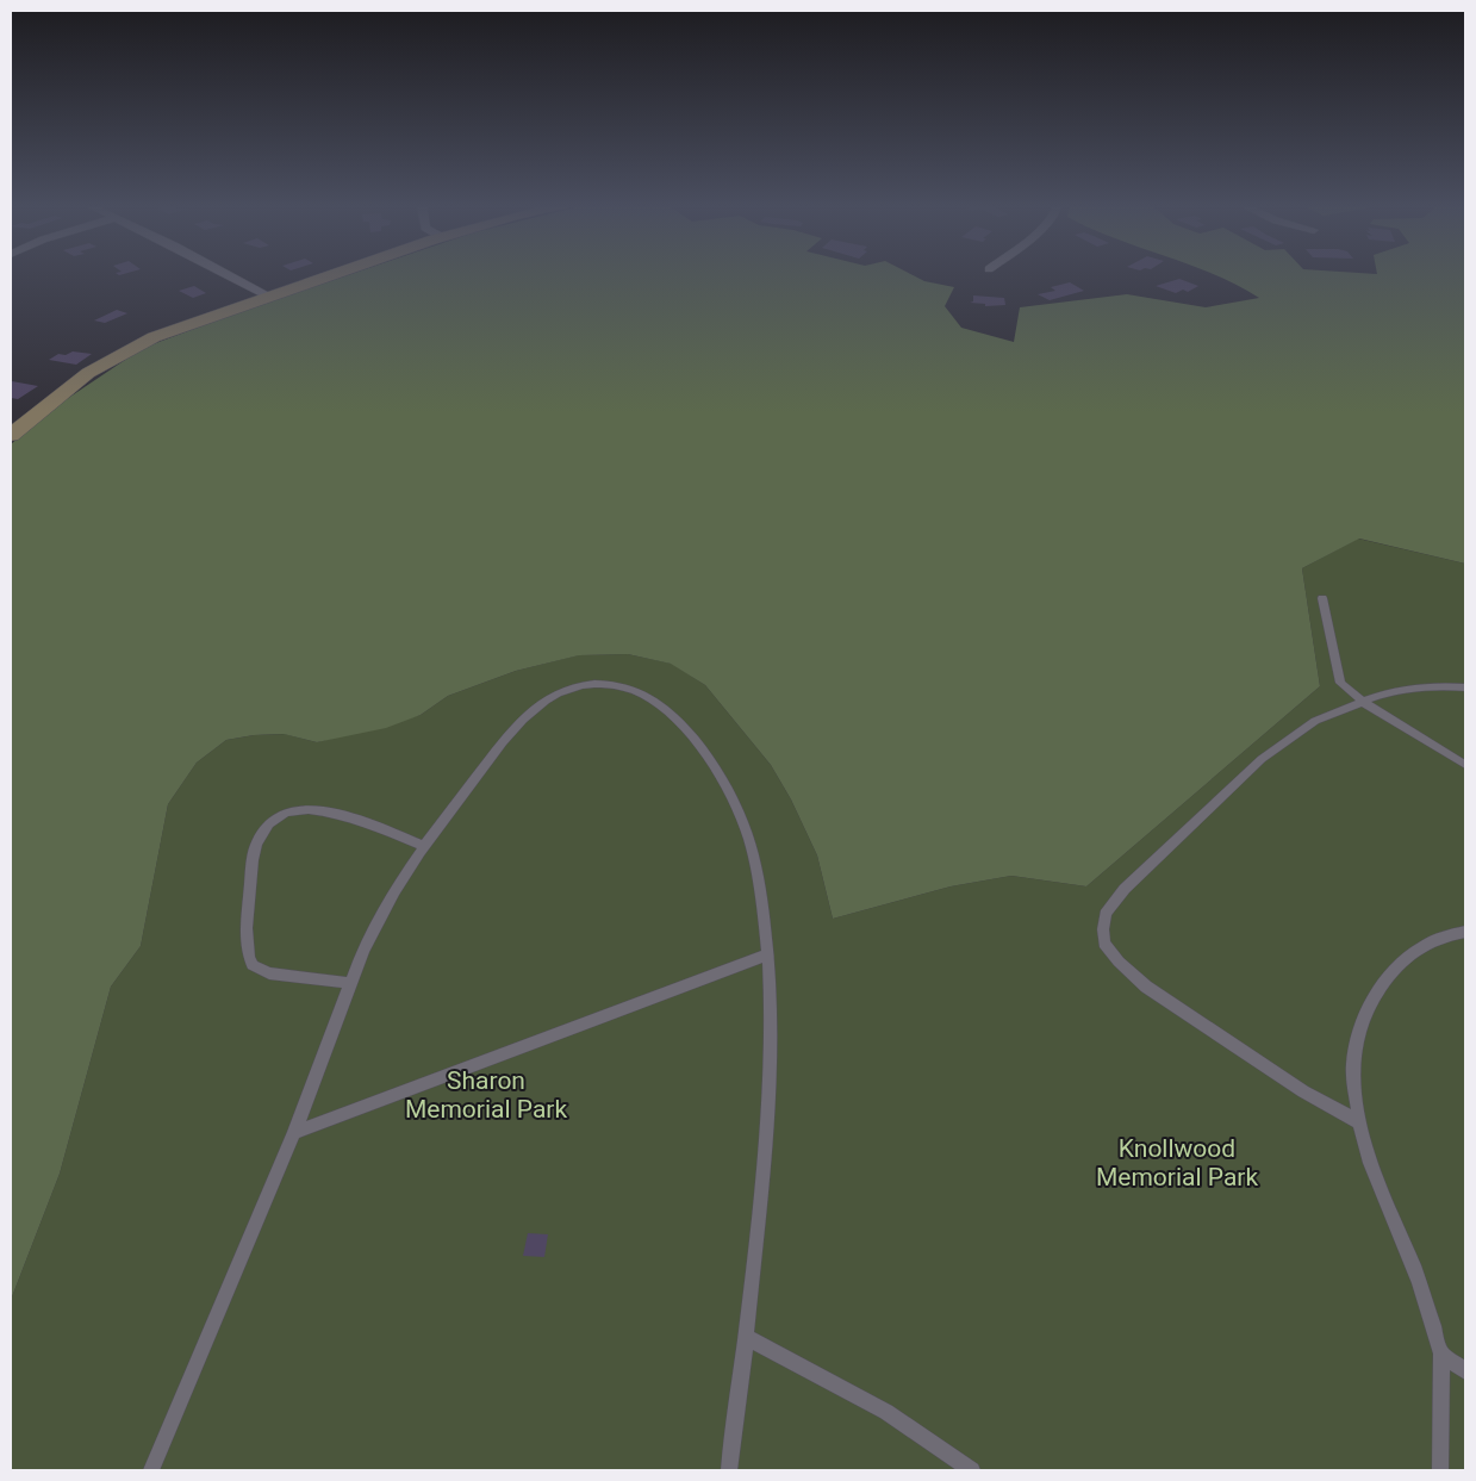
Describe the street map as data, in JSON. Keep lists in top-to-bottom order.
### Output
{
  "parks": ["Sharon Memorial Park", "Knollwood Memorial Park"]
}
